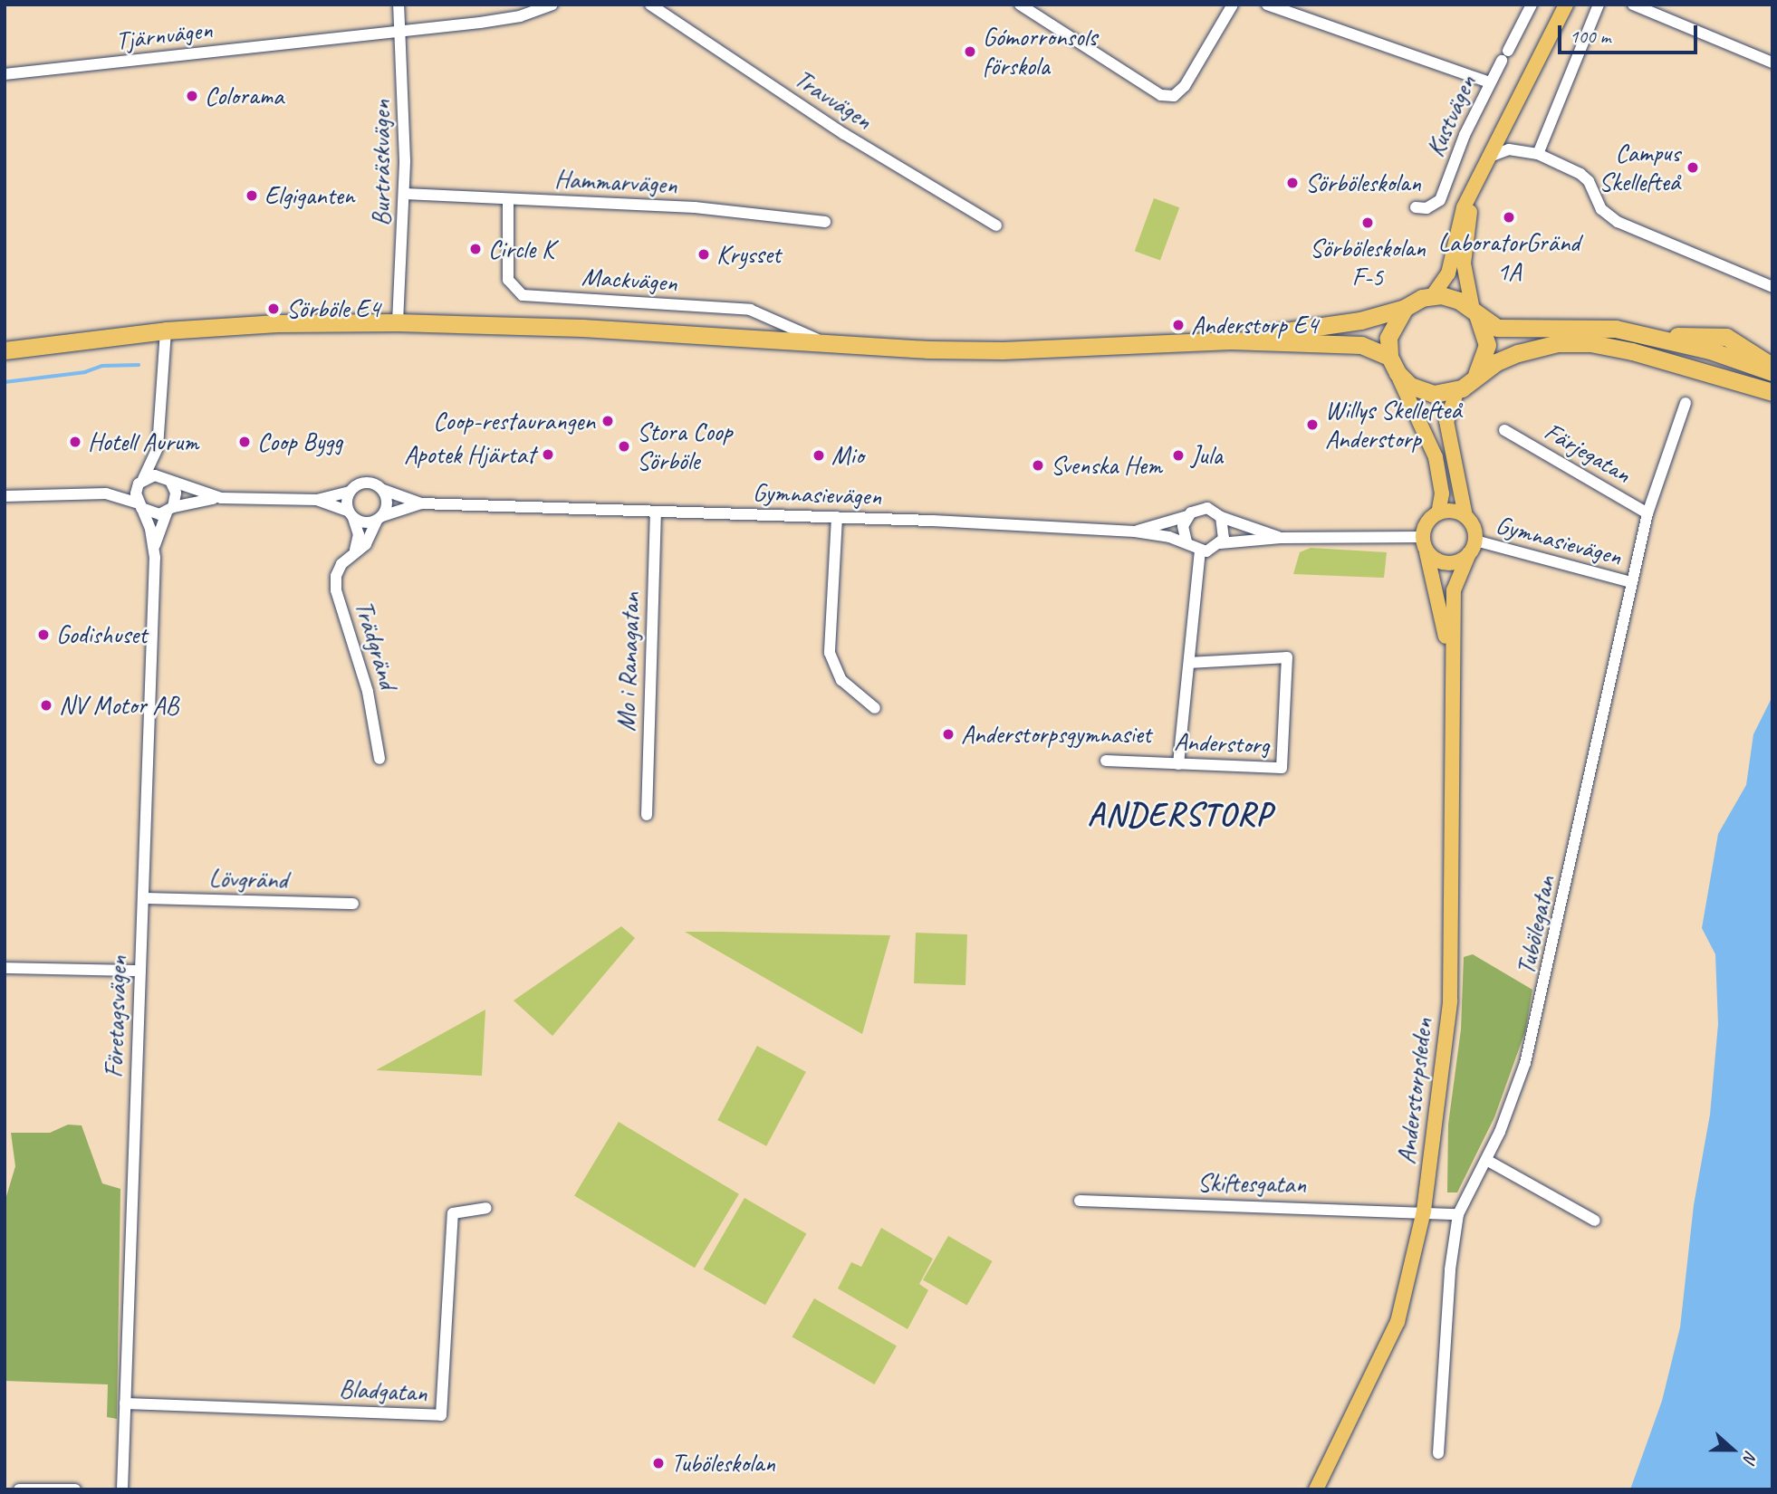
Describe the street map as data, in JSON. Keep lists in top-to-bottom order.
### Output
{
  "streets": {
    "main road": ["Anderstorpsleden"],
    "street": [
      "Tjärnvägen",
      "Travvägen",
      "Kustvägen",
      "Burträskvägen",
      "Hammarvägen",
      "Mackvägen",
      "Färjegatan",
      "Gymnasievägen",
      "Trädgränd",
      "Mo i Ranagatan",
      "Anderstorg",
      "Lövgränd",
      "Tubölegatan",
      "Företagsvägen",
      "Skiftesgatan",
      "Bladgatan"
    ]
  },
  "crossings": [
    ["Tjärnvägen", "Burträskvägen"],
    ["Burträskvägen", "Hammarvägen"],
    ["Hammarvägen", "Mackvägen"],
    ["Färjegatan", "Tubölegatan"],
    ["Gymnasievägen", "Trädgränd"],
    ["Gymnasievägen", "Mo i Ranagatan"],
    ["Gymnasievägen", "Tubölegatan"],
    ["Gymnasievägen", "Anderstorpsleden"],
    ["Lövgränd", "Företagsvägen"],
    ["Tubölegatan", "Skiftesgatan"],
    ["Företagsvägen", "Bladgatan"],
    ["Anderstorpsleden", "Skiftesgatan"]
  ],
  "districts": ["ANDERSTORP"],
  "places": [
    "Gómorronsols förskola",
    "Colorama",
    "Campus Skellefteå",
    "Sörböleskolan",
    "Elgiganten",
    "LaboratorGränd 1A",
    "Sörböleskolan F-5",
    "Circle K",
    "Krysset",
    "Sörböle E4",
    "Anderstorp E4",
    "Coop-restaurangen",
    "Willys Skellefteå Anderstorp",
    "Hotell Aurum",
    "Coop Bygg",
    "Stora Coop Sörböle",
    "Apotek Hjärtat",
    "Mio",
    "Jula",
    "Svenska Hem",
    "Godishuset",
    "NV Motor AB",
    "Anderstorpsgymnasiet",
    "Tuböleskolan"
  ],
  "scale_bar": "100 m",
  "north": "right"
}
